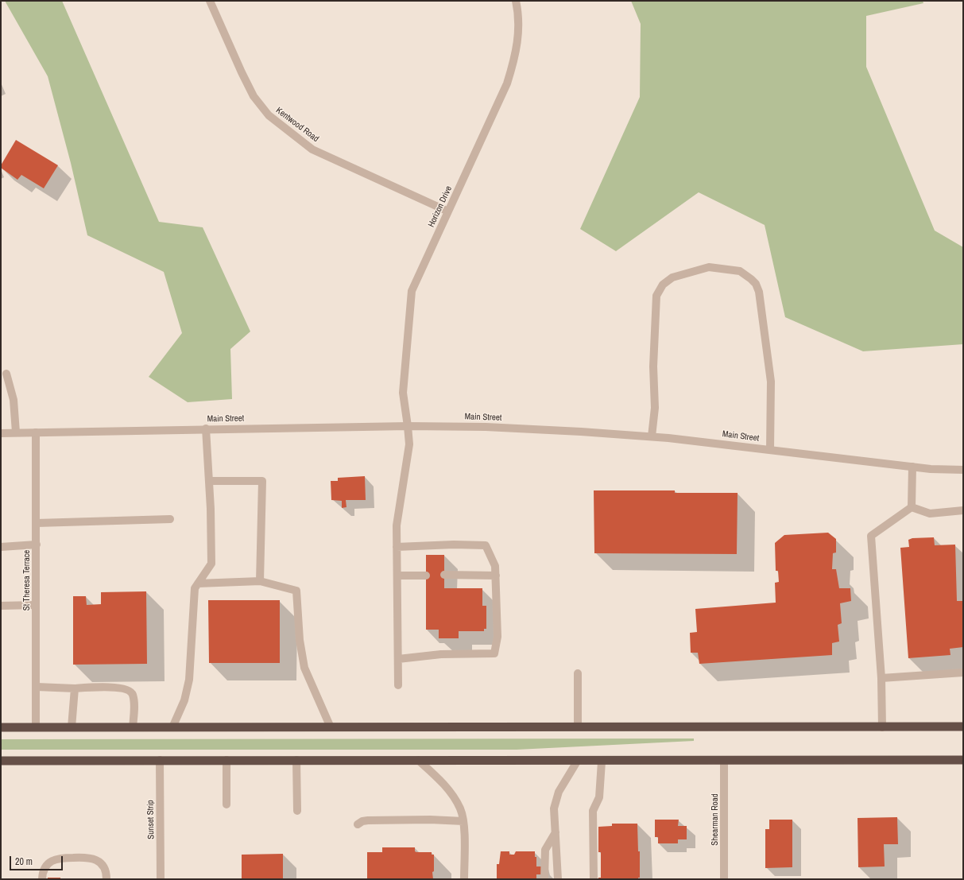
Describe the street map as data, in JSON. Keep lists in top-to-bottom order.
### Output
{
  "streets": {
    "street": [
      "Kentwood Road",
      "Horizon Drive",
      "Main Street",
      "St Theresa Terrace",
      "Sunset Strip",
      "Shearman Road"
    ]
  },
  "crossings": [
    ["Kentwood Road", "Horizon Drive"],
    ["Horizon Drive", "Main Street"],
    ["Main Street", "St Theresa Terrace"]
  ],
  "scale_bar": "20 m"
}
